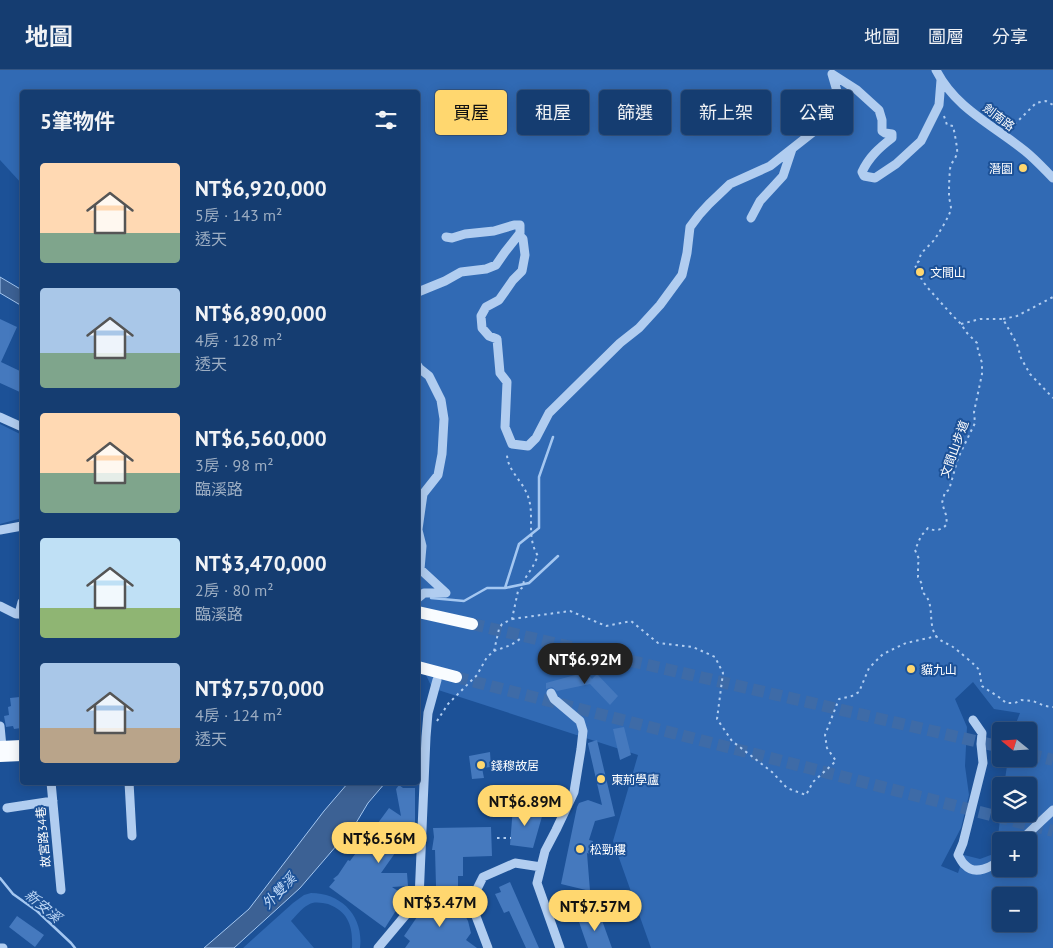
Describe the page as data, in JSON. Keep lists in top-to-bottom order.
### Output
{
  "streets": {
    "street": ["劍南路", "故宮路34巷"],
    "path": ["文間山步道"]
  },
  "water": ["外雙溪", "新安溪"],
  "places": [
    "潛園",
    "文間山",
    "貓九山",
    "錢穆故居",
    "東荊學廬",
    "松勁樓"
  ],
  "north": "left",
  "page": {
    "header": "地圖",
    "nav": ["地圖", "圖層", "分享"],
    "chip": [
      "買屋",
      "租屋",
      "篩選",
      "新上架",
      "公寓"
    ],
    "heading": "5筆物件",
    "list": [
      {
        "name": "NT$6,920,000",
        "note": "5房 · 143 m² · 透天"
      },
      {
        "name": "NT$6,890,000",
        "note": "4房 · 128 m² · 透天"
      },
      {
        "name": "NT$6,560,000",
        "note": "3房 · 98 m² · 臨溪路"
      },
      {
        "name": "NT$3,470,000",
        "note": "2房 · 80 m² · 臨溪路"
      },
      {
        "name": "NT$7,570,000",
        "note": "4房 · 124 m² · 透天"
      }
    ],
    "price": [
      "NT$6.92M",
      "NT$6.89M",
      "NT$6.56M",
      "NT$3.47M",
      "NT$7.57M"
    ],
    "map_buttons": ["+", "−"]
  }
}
